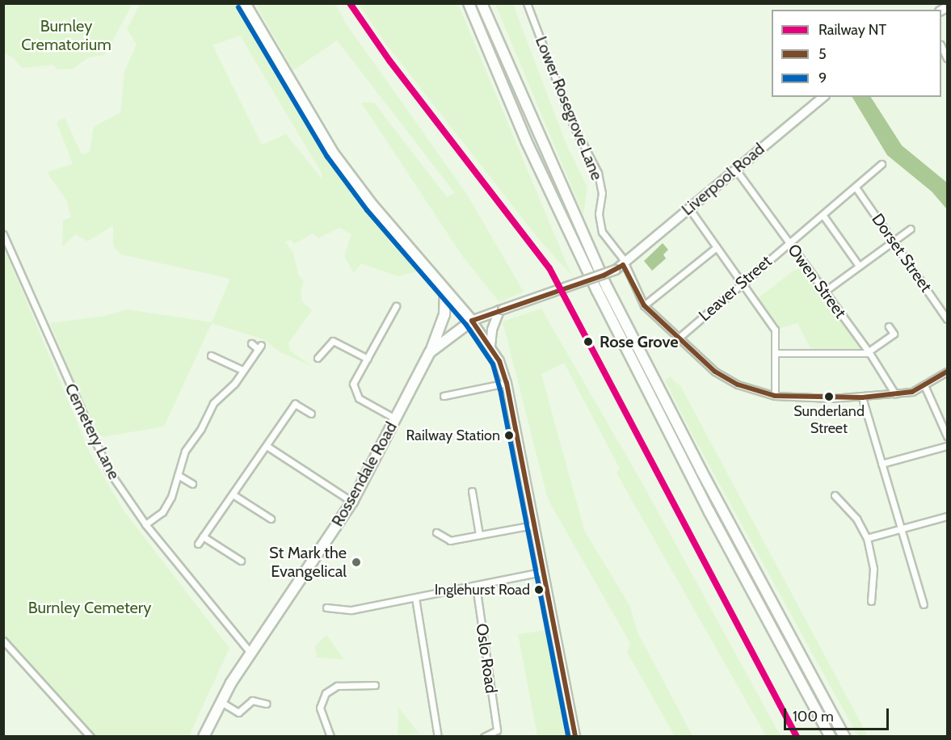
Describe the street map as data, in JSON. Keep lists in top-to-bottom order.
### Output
{
  "streets": {
    "highway": ["Rossendale Road"],
    "main road": ["Liverpool Road"],
    "street": [
      "Lower Rosegrove Lane",
      "Dorset Street",
      "Owen Street",
      "Leaver Street",
      "Cemetery Lane",
      "Oslo Road"
    ]
  },
  "crossings": [
    ["Lower Rosegrove Lane", "Liverpool Road"],
    ["Lower Rosegrove Lane", "Owen Street"],
    ["Lower Rosegrove Lane", "Leaver Street"],
    ["Liverpool Road", "Owen Street"],
    ["Dorset Street", "Leaver Street"],
    ["Owen Street", "Leaver Street"],
    ["Cemetery Lane", "Rossendale Road"]
  ],
  "parks": ["Burnley Crematorium", "Burnley Cemetery"],
  "places": [
    "Rose Grove",
    "Sunderland Street",
    "Railway Station",
    "St Mark the Evangelical",
    "Inglehurst Road"
  ],
  "lines": ["rail line NT", "transit line 9", "transit line 5"],
  "legend": ["Railway NT", "5", "9"],
  "scale_bar": "100 m"
}
